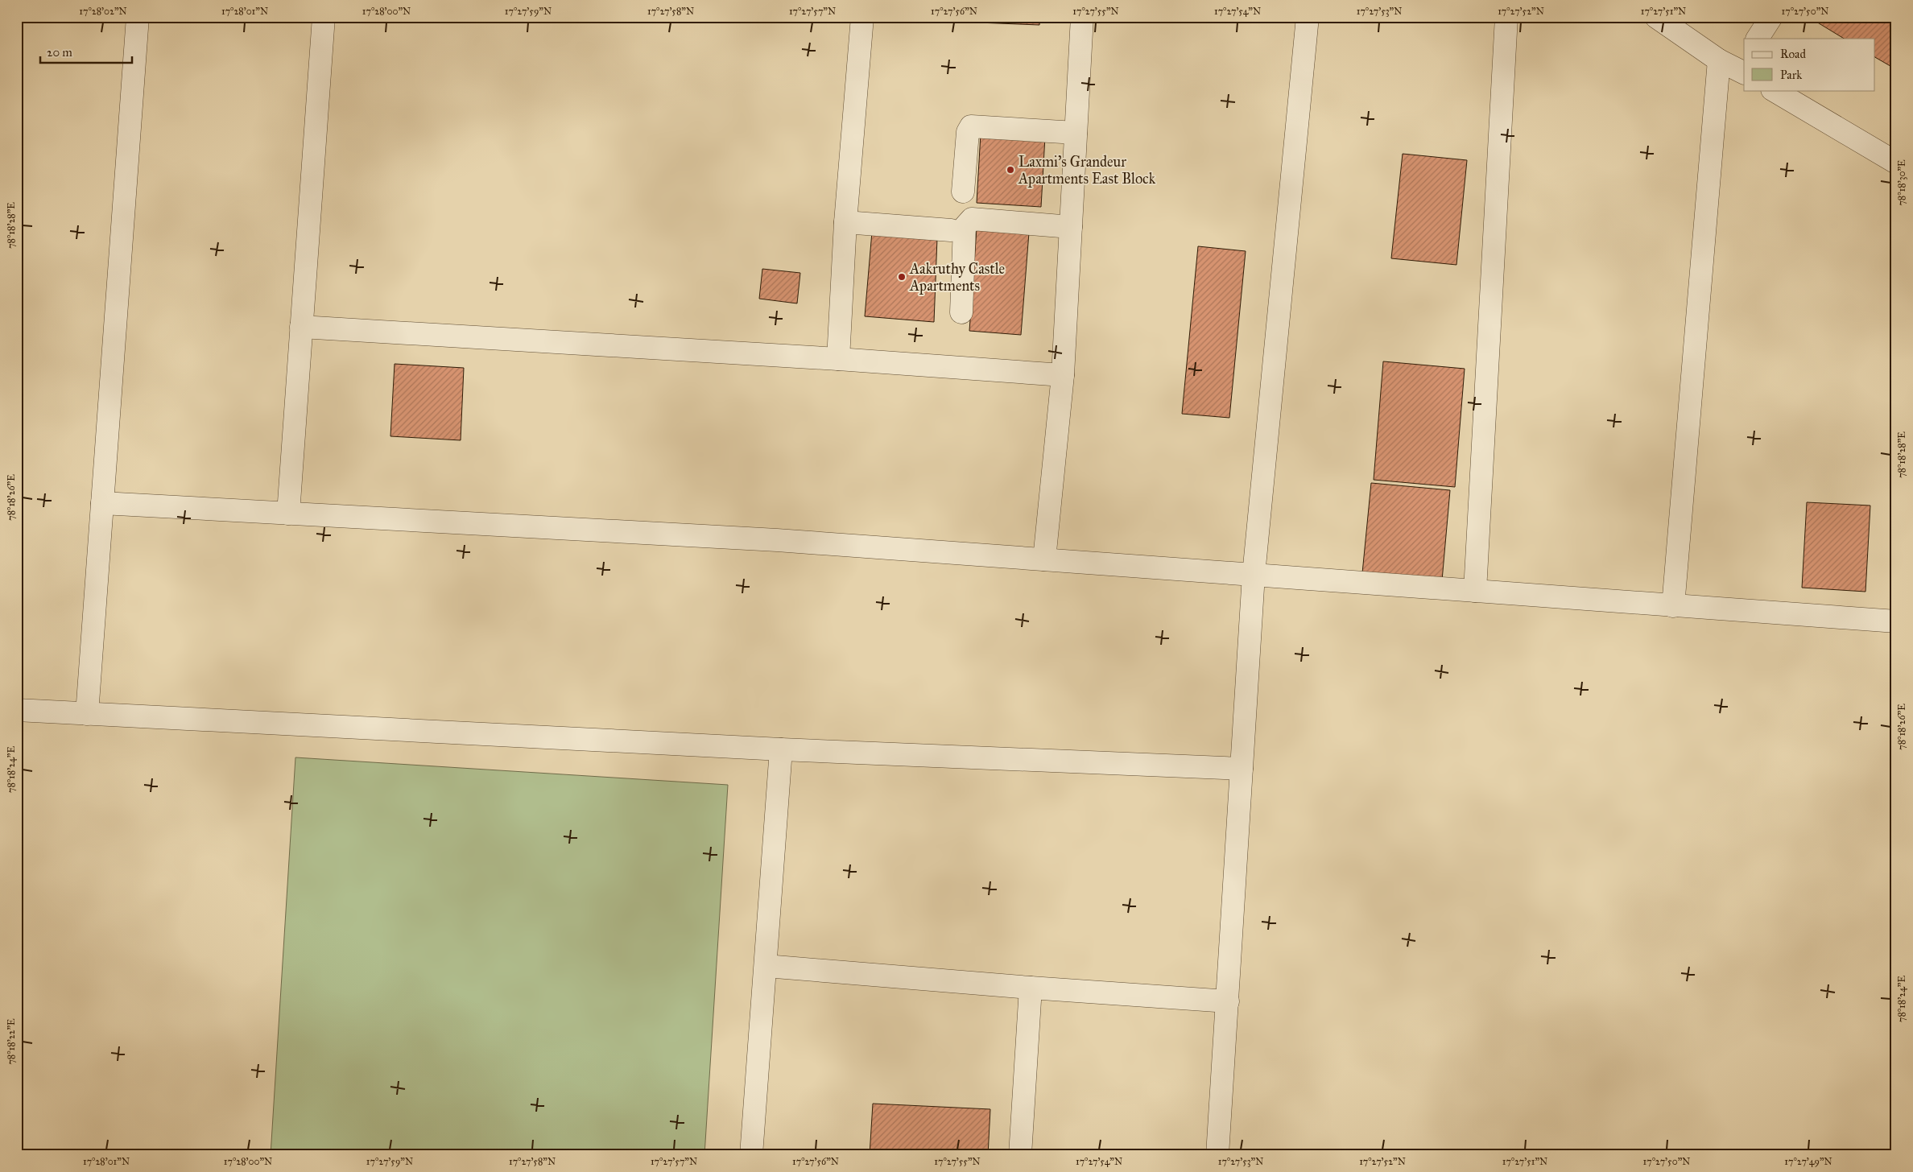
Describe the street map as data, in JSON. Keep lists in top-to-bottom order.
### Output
{
  "places": ["Laxmi's Grandeur Apartments East Block", "Aakruthy Castle Apartments"],
  "legend": ["Road", "Park"],
  "scale_bar": "20 m",
  "coordinates": [
    "17°28'02\"N",
    "17°28'01\"N",
    "17°28'00\"N",
    "17°27'59\"N",
    "17°27'58\"N",
    "17°27'57\"N",
    "17°27'56\"N",
    "17°27'55\"N",
    "17°27'54\"N",
    "17°27'53\"N",
    "17°27'52\"N",
    "17°27'51\"N",
    "17°27'50\"N",
    "78°18'30\"E",
    "78°18'28\"E",
    "78°18'26\"E",
    "78°18'24\"E",
    "78°18'22\"E",
    "17°27'49\"N"
  ]
}
